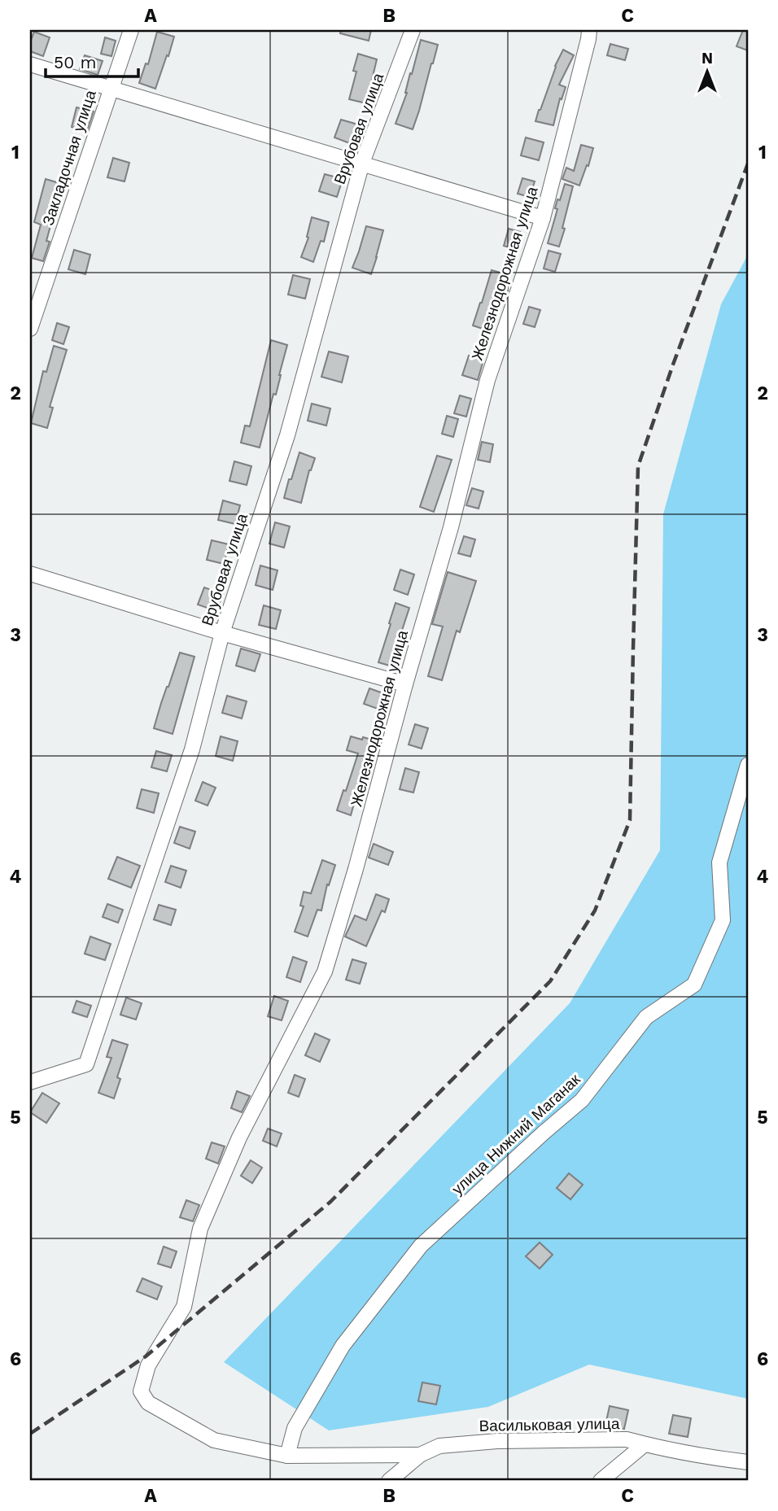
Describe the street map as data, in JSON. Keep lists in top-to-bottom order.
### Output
{
  "streets": {
    "street": [
      "Врубовая улица",
      "Закладочная улица",
      "Железнодорожная улица",
      "улица Нижний Маганак",
      "Васильковая улица"
    ]
  },
  "crossings": [
    ["Железнодорожная улица", "Васильковая улица"],
    ["улица Нижний Маганак", "Васильковая улица"]
  ],
  "scale_bar": "50 m",
  "north": "top",
  "grid": {
    "columns": ["A", "B", "C"],
    "rows": [
      "1",
      "2",
      "3",
      "4",
      "5",
      "6"
    ]
  }
}
